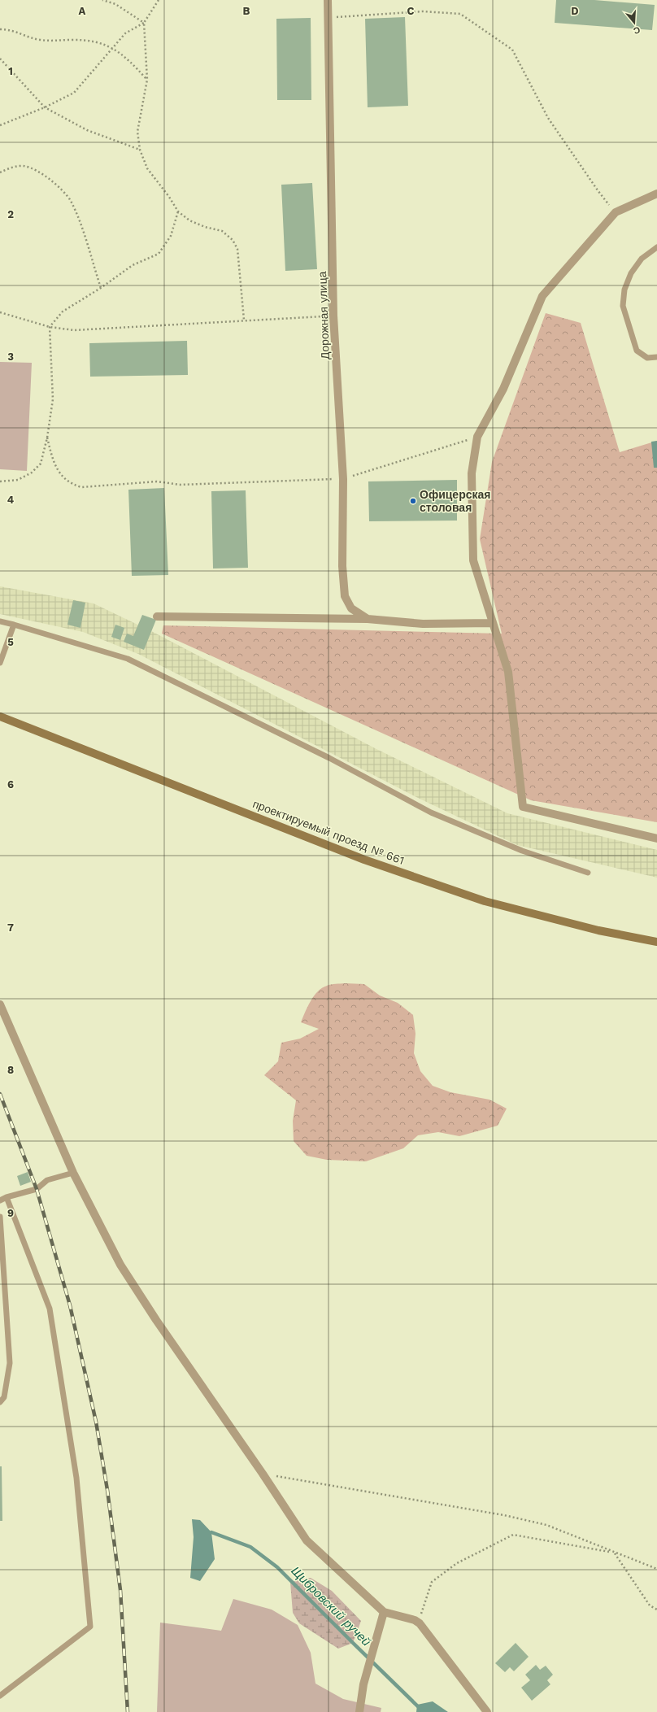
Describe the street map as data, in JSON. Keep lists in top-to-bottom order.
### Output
{
  "streets": {
    "main road": ["проектируемый проезд № 661"],
    "street": ["Дорожная улица"]
  },
  "water": ["Щибровский ручей"],
  "places": ["Офицерская столовая"],
  "north": "bottom",
  "grid": {
    "columns": [
      "A",
      "B",
      "C",
      "D"
    ],
    "rows": [
      "1",
      "2",
      "3",
      "4",
      "5",
      "6",
      "7",
      "8",
      "9"
    ]
  }
}
